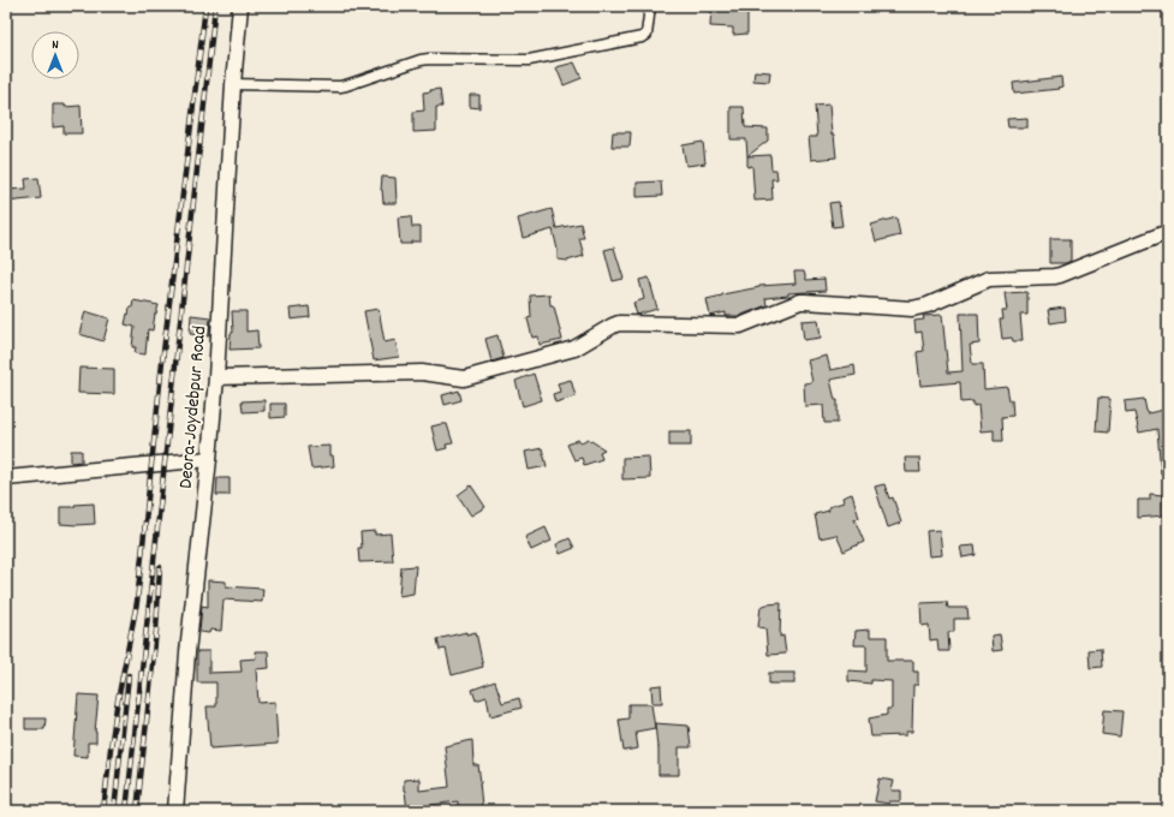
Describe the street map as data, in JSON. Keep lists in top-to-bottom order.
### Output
{
  "streets": {
    "street": ["Deora-Joydebpur Road"]
  },
  "north": "top"
}
